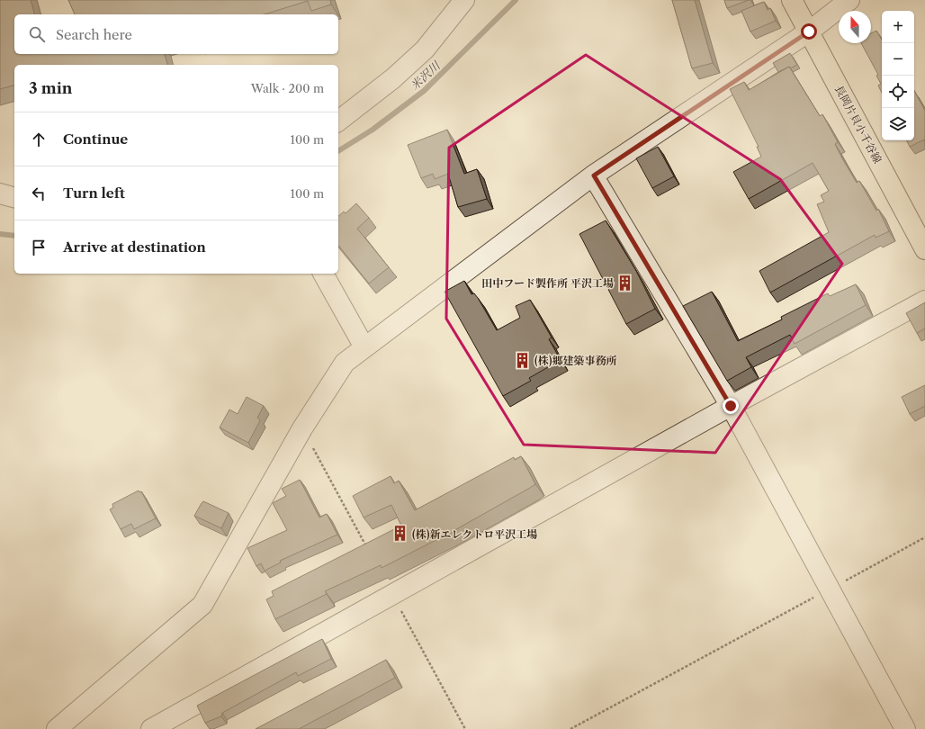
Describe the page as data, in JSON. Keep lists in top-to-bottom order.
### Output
{
  "streets": {
    "main road": ["長岡片貝小千谷線"]
  },
  "water": ["米沢川"],
  "places": {
    "building": ["田中フード製作所 平沢工場", "(株)郷建築事務所", "(株)新エレクトロ平沢工場"]
  },
  "north": "top",
  "page": {
    "map_buttons": ["+", "−"],
    "search": "Search here",
    "heading": ["3 min", "Walk · 200 m"],
    "list": [
      ["Continue", "100 m"],
      ["Turn left", "100 m"],
      "Arrive at destination"
    ]
  }
}
